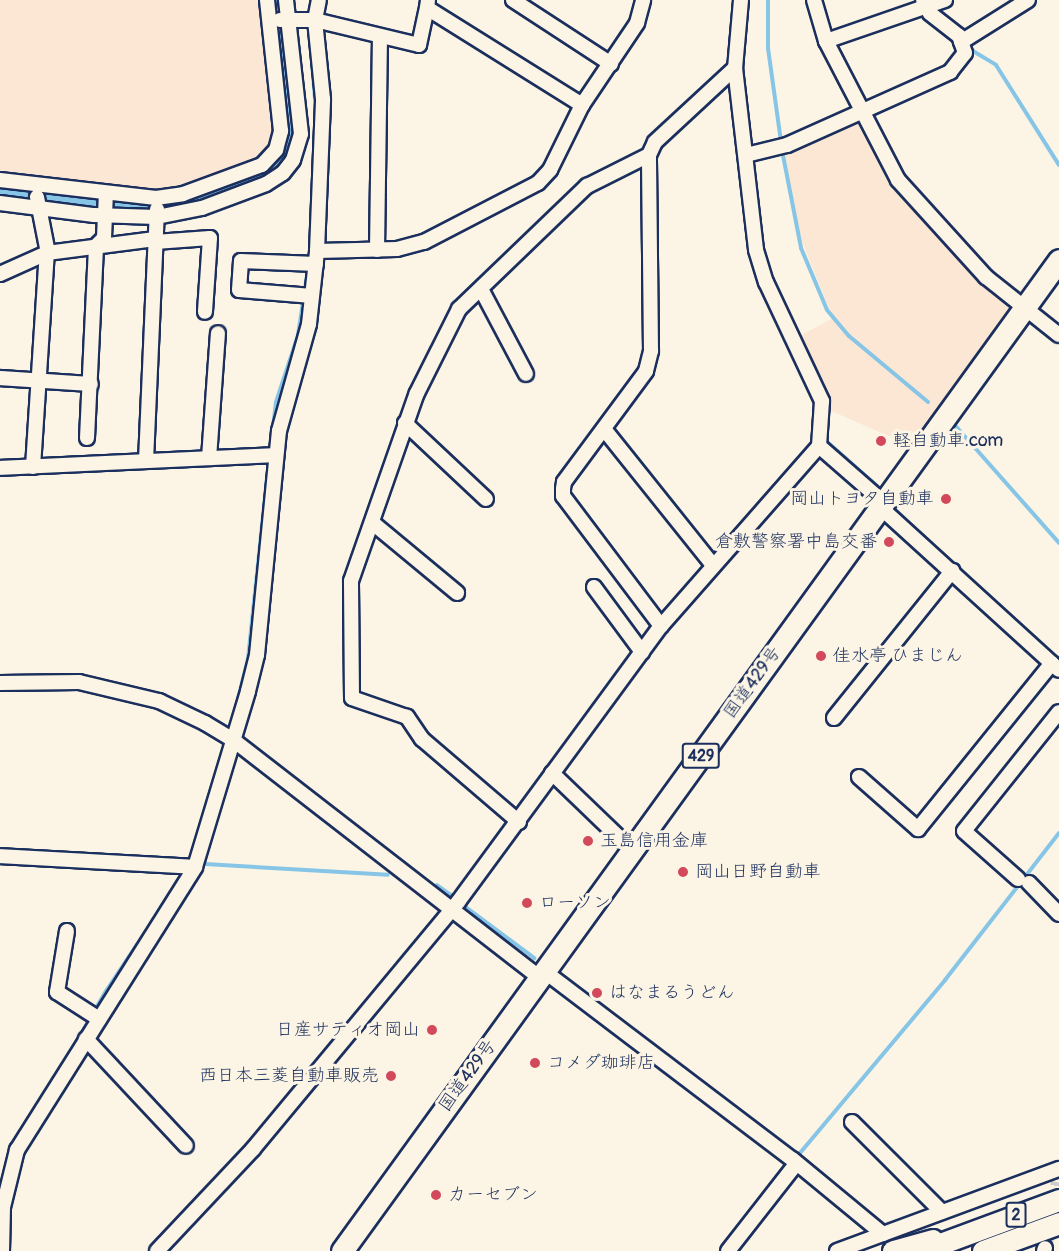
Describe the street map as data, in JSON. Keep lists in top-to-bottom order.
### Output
{
  "streets": {
    "highway": ["国道429号", "429", "2"]
  },
  "places": [
    "軽自動車.com",
    "岡山トヨタ自動車",
    "倉敷警察署中島交番",
    "佳水亭 ひまじん",
    "玉島信用金庫",
    "岡山日野自動車",
    "ローソン",
    "はなまるうどん",
    "日産サティオ岡山",
    "コメダ珈琲店",
    "西日本三菱自動車販売",
    "カーセブン"
  ]
}
